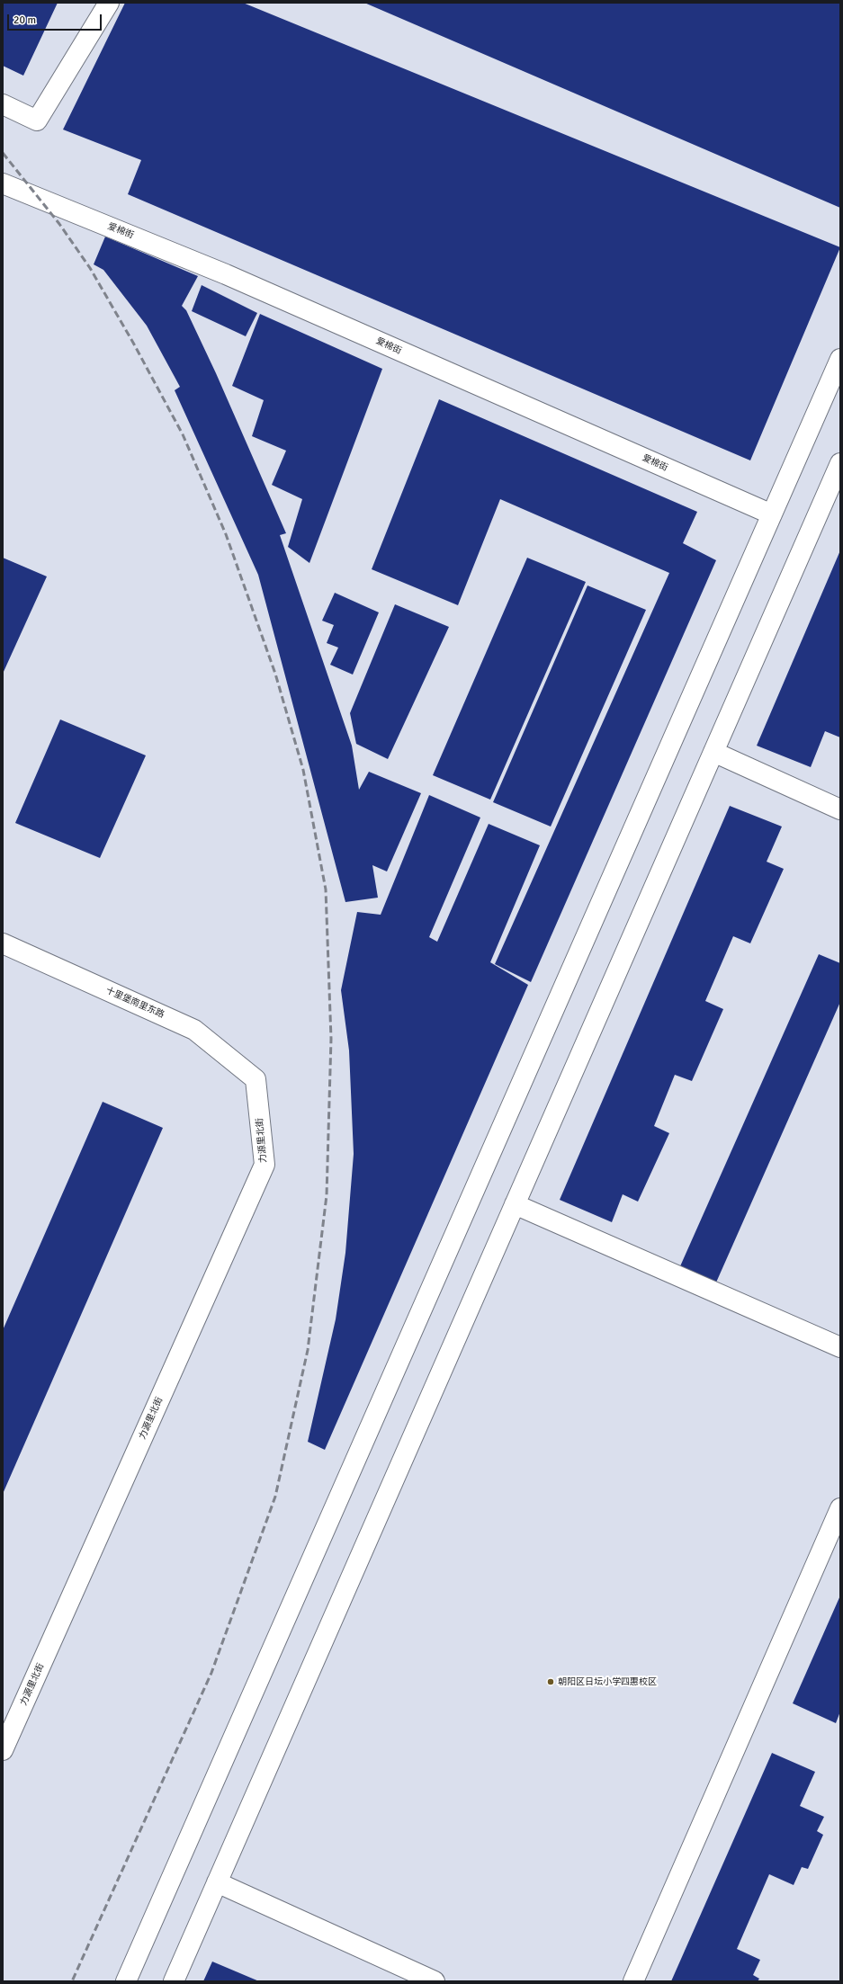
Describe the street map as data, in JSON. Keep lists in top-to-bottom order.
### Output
{
  "streets": {
    "street": ["爱棉街", "十里堡南里东路", "力源里北街"]
  },
  "crossings": [
    ["十里堡南里东路", "力源里北街"]
  ],
  "places": ["朝阳区日坛小学四惠校区"],
  "scale_bar": "20 m"
}
